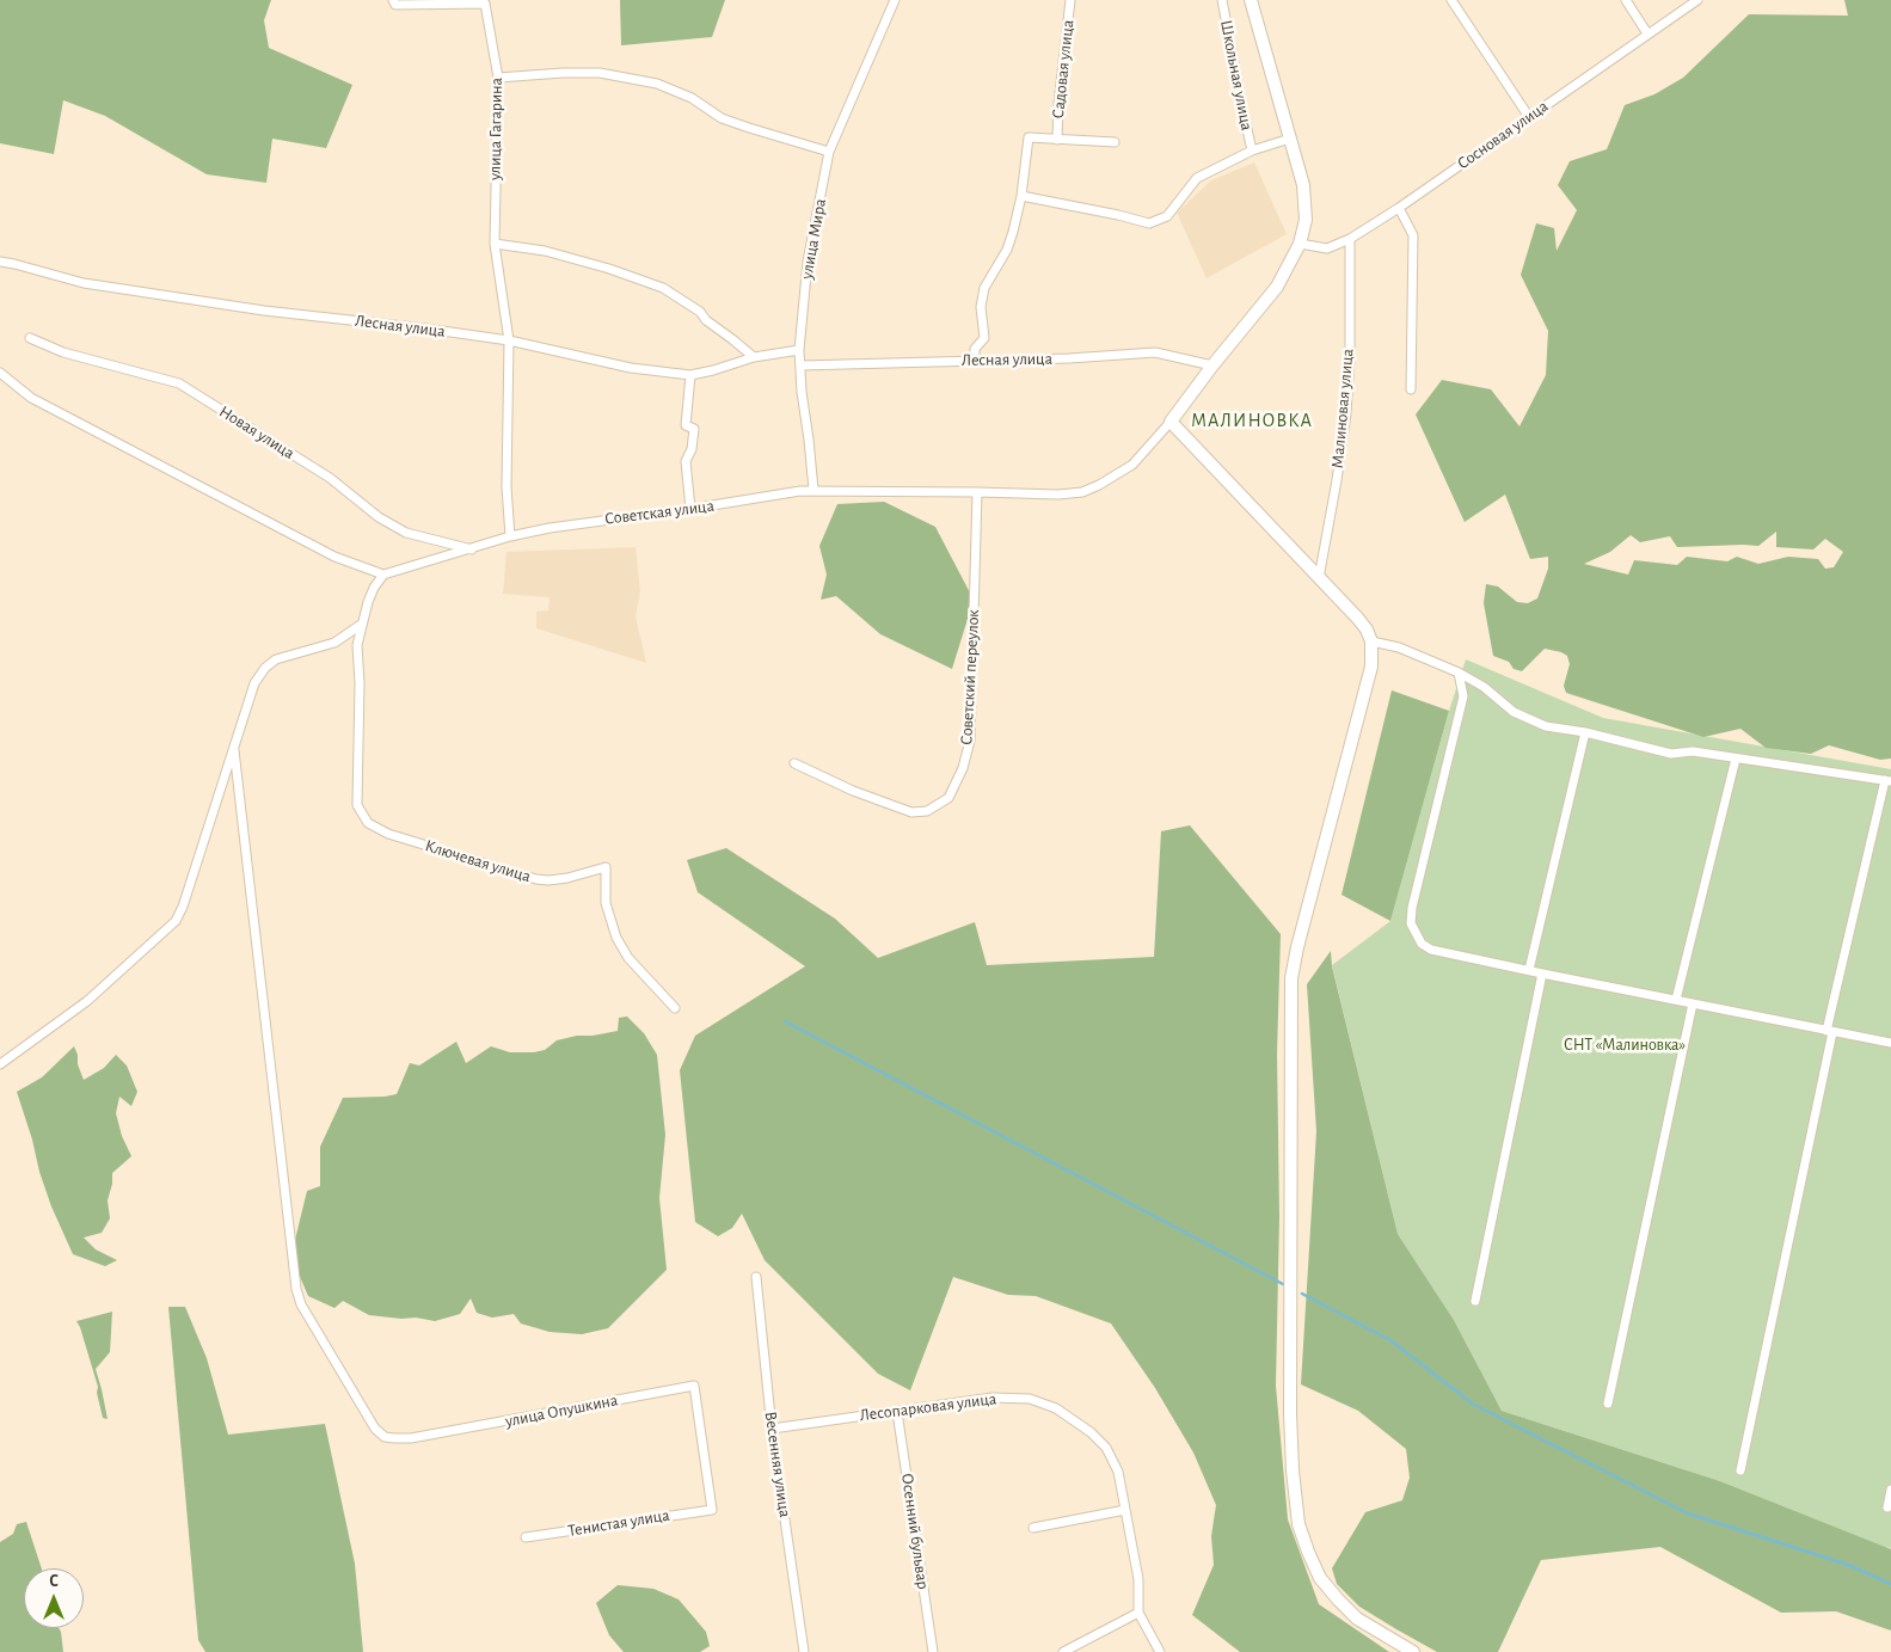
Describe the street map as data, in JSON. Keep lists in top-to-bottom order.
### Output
{
  "streets": {
    "street": [
      "Садовая улица",
      "Школьная улица",
      "улица Гагарина",
      "Сосновая улица",
      "улица Мира",
      "Лесная улица",
      "Малиновая улица",
      "Новая улица",
      "Советская улица",
      "Советский переулок",
      "Ключевая улица",
      "Лесопарковая улица",
      "улица Опушкина",
      "Весенняя улица",
      "Тенистая улица",
      "Осенний бульвар"
    ]
  },
  "crossings": [
    ["улица Гагарина", "Лесная улица"],
    ["улица Гагарина", "Советская улица"],
    ["Сосновая улица", "Малиновая улица"],
    ["улица Мира", "Лесная улица"],
    ["улица Мира", "Советская улица"],
    ["Новая улица", "Советская улица"],
    ["Советская улица", "Советский переулок"],
    ["Лесопарковая улица", "Весенняя улица"],
    ["Лесопарковая улица", "Осенний бульвар"],
    ["улица Опушкина", "Тенистая улица"]
  ],
  "districts": ["МАЛИНОВКА"],
  "parks": ["СНТ «Малиновка»"],
  "north": "top"
}
